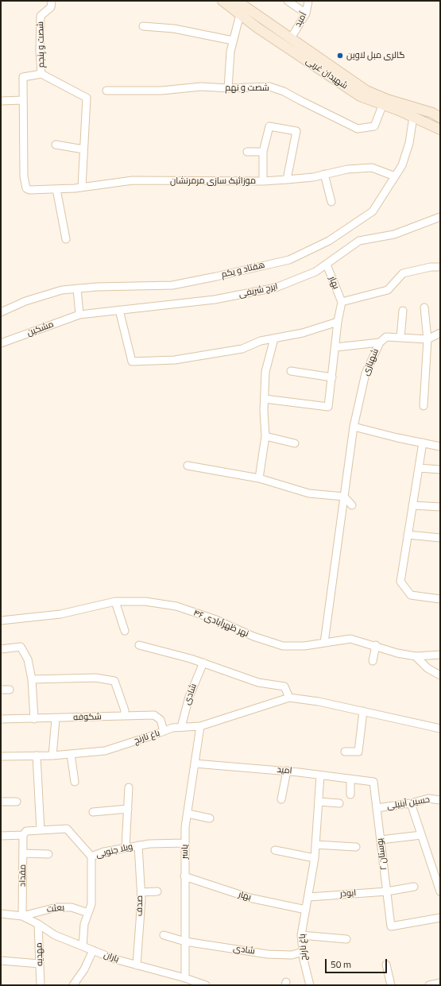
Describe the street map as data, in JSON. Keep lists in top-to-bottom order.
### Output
{
  "streets": {
    "main road": ["شهیدان غربی"],
    "street": [
      "اُمید",
      "شصت و پنجم",
      "شصت و نهم",
      "موزائیک سازی مرمرنشان",
      "هفتاد و یکم",
      "بهار",
      "ایرج شریفی",
      "مشکین",
      "شهبازی",
      "نهر ظهرآبادی ۴۶",
      "شادی",
      "شکوفه",
      "باغ نارنج",
      "امید",
      "حسین آبنیلی",
      "ویلا جنوبی",
      "یاسر",
      "بوستان ۲",
      "مقداد",
      "ابوذر",
      "صدف",
      "بعثت",
      "مهدیه",
      "باران"
    ]
  },
  "crossings": [
    ["اُمید", "شهیدان غربی"],
    ["شهیدان غربی", "شصت و نهم"],
    ["شهیدان غربی", "هفتاد و یکم"],
    ["موزائیک سازی مرمرنشان", "هفتاد و یکم"],
    ["بهار", "ایرج شریفی"],
    ["بهار", "باغ نارنج"],
    ["بهار", "یاسر"],
    ["ایرج شریفی", "مشکین"],
    ["شهبازی", "نهر ظهرآبادی ۴۶"],
    ["شادی", "باغ نارنج"],
    ["شادی", "یاسر"],
    ["شکوفه", "باغ نارنج"],
    ["باغ نارنج", "امید"],
    ["باغ نارنج", "یاسر"],
    ["باغ نارنج", "ابوذر"],
    ["امید", "یاسر"],
    ["امید", "بوستان ۲"],
    ["حسین آبنیلی", "بوستان ۲"],
    ["ویلا جنوبی", "یاسر"],
    ["ویلا جنوبی", "مقداد"],
    ["ویلا جنوبی", "صدف"],
    ["یاسر", "باران"],
    ["بوستان ۲", "ابوذر"],
    ["مقداد", "بعثت"],
    ["مقداد", "باران"],
    ["صدف", "باران"],
    ["بعثت", "باران"],
    ["مهدیه", "باران"]
  ],
  "places": ["گالری مبل لاوین"],
  "scale_bar": "50 m"
}
